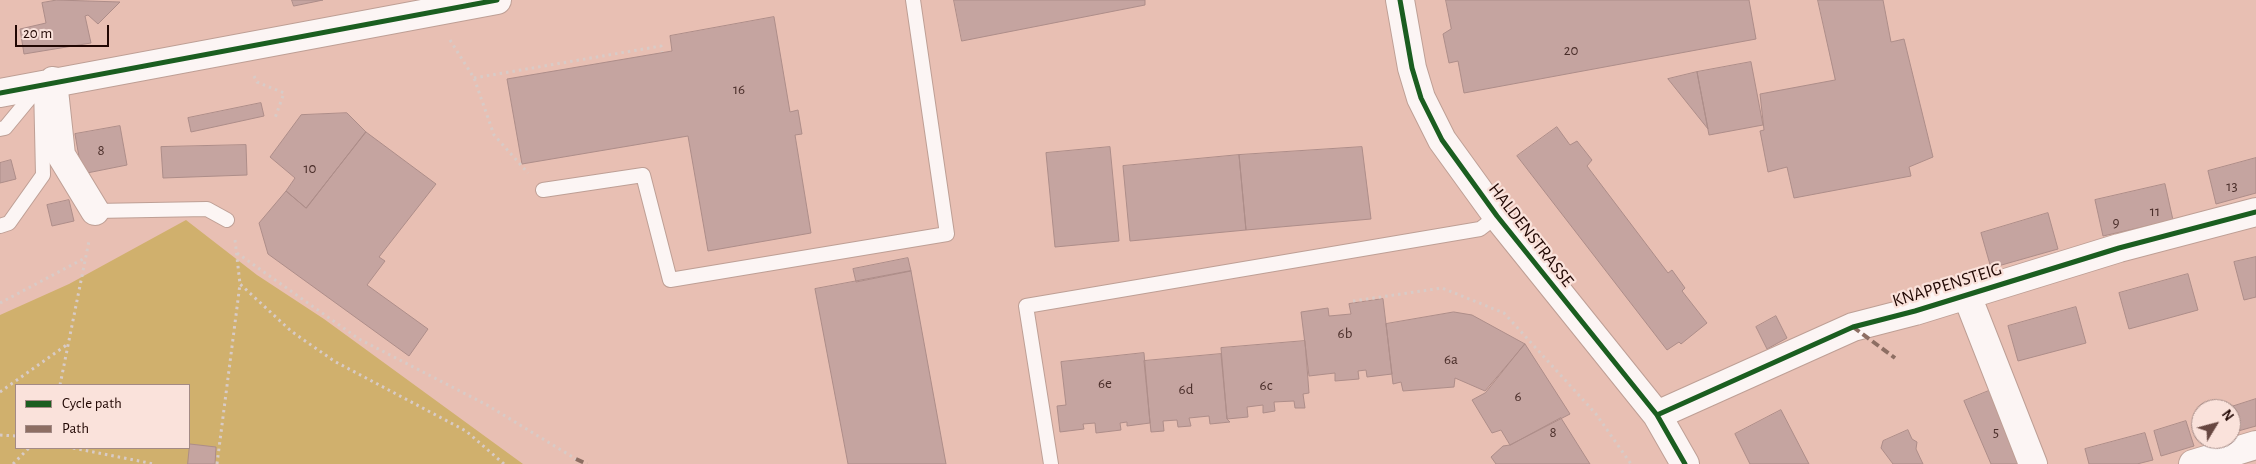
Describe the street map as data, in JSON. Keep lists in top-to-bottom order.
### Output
{
  "streets": {
    "street": ["HALDENSTRASSE", "KNAPPENSTEIG"]
  },
  "crossings": [
    ["HALDENSTRASSE", "KNAPPENSTEIG"]
  ],
  "house_numbers": [
    "20",
    "16",
    "8",
    "10",
    "13",
    "11",
    "9",
    "6b",
    "6a",
    "6e",
    "6c",
    "6d",
    "6",
    "8",
    "5"
  ],
  "legend": ["Cycle path", "Path"],
  "scale_bar": "20 m",
  "north": "top right"
}
